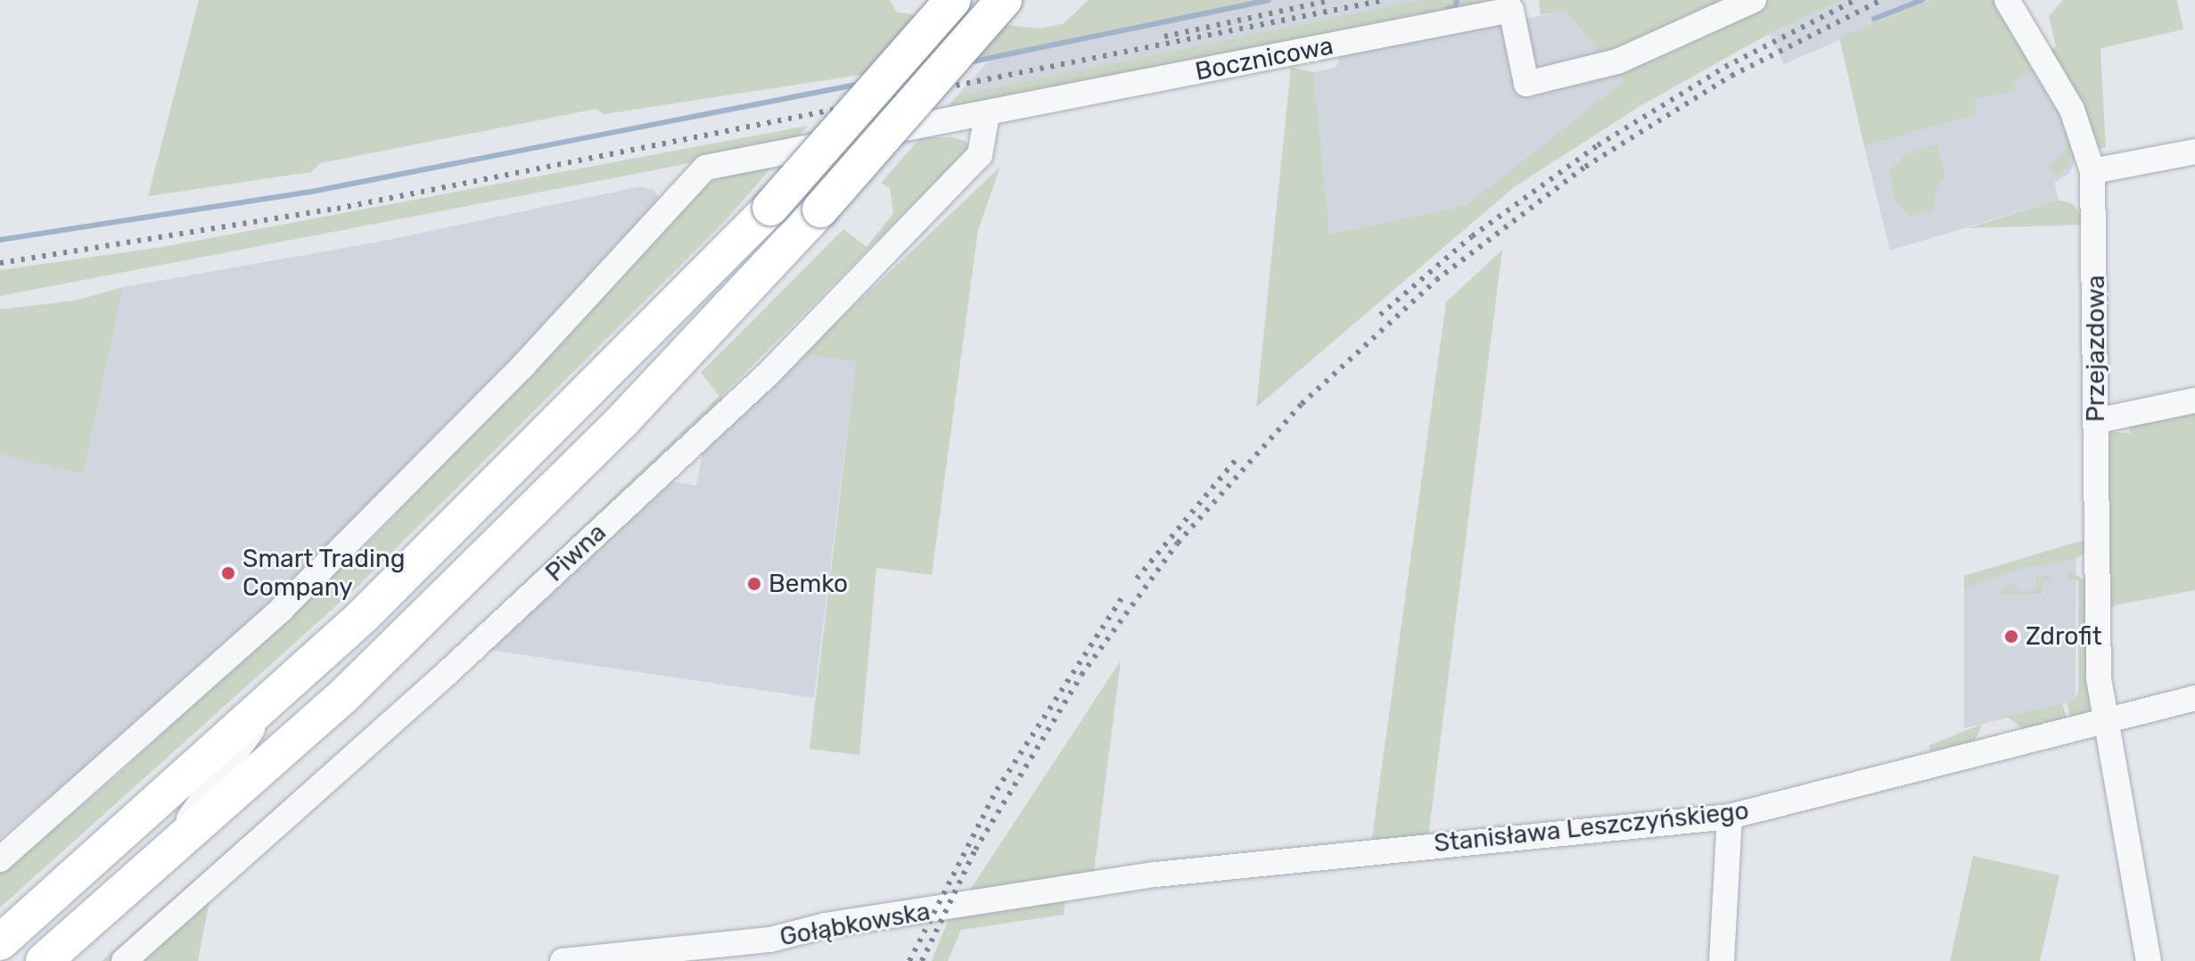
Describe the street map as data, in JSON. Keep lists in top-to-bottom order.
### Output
{
  "streets": {
    "street": [
      "Bocznicowa",
      "Przejazdowa",
      "Piwna",
      "Stanisława Leszczyńskiego",
      "Gołąbkowska"
    ]
  },
  "crossings": [
    ["Bocznicowa", "Piwna"],
    ["Przejazdowa", "Stanisława Leszczyńskiego"],
    ["Stanisława Leszczyńskiego", "Gołąbkowska"]
  ],
  "places": ["Smart Trading Company", "Bemko", "Zdrofit"]
}
